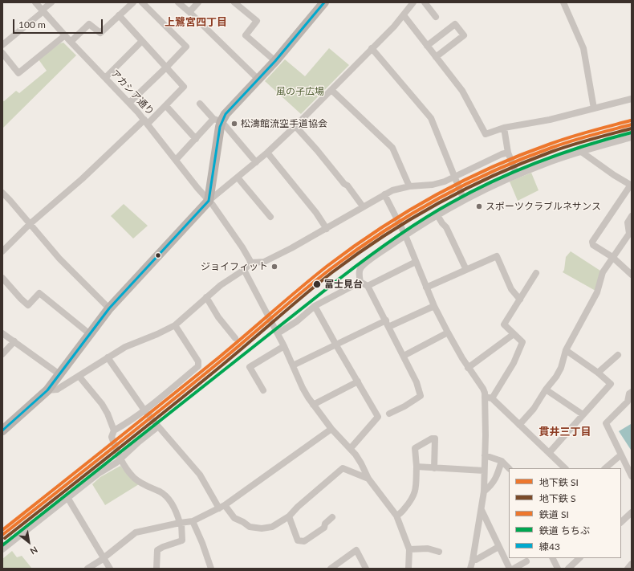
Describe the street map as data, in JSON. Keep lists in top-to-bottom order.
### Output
{
  "streets": {
    "street": ["アカシア通り"]
  },
  "districts": ["上鷺宮四丁目", "貫井三丁目"],
  "parks": ["風の子広場"],
  "places": [
    "松濤館流空手道協会",
    "スポーツクラブルネサンス",
    "ジョイフィット",
    "富士見台"
  ],
  "lines": [
    "transit line 練43",
    "rail line SI",
    "metro line SI",
    "metro line S",
    "rail line ちちぶ"
  ],
  "legend": [
    "地下鉄 SI",
    "地下鉄 S",
    "鉄道 SI",
    "鉄道 ちちぶ",
    "練43"
  ],
  "scale_bar": "100 m",
  "north": "bottom right"
}
